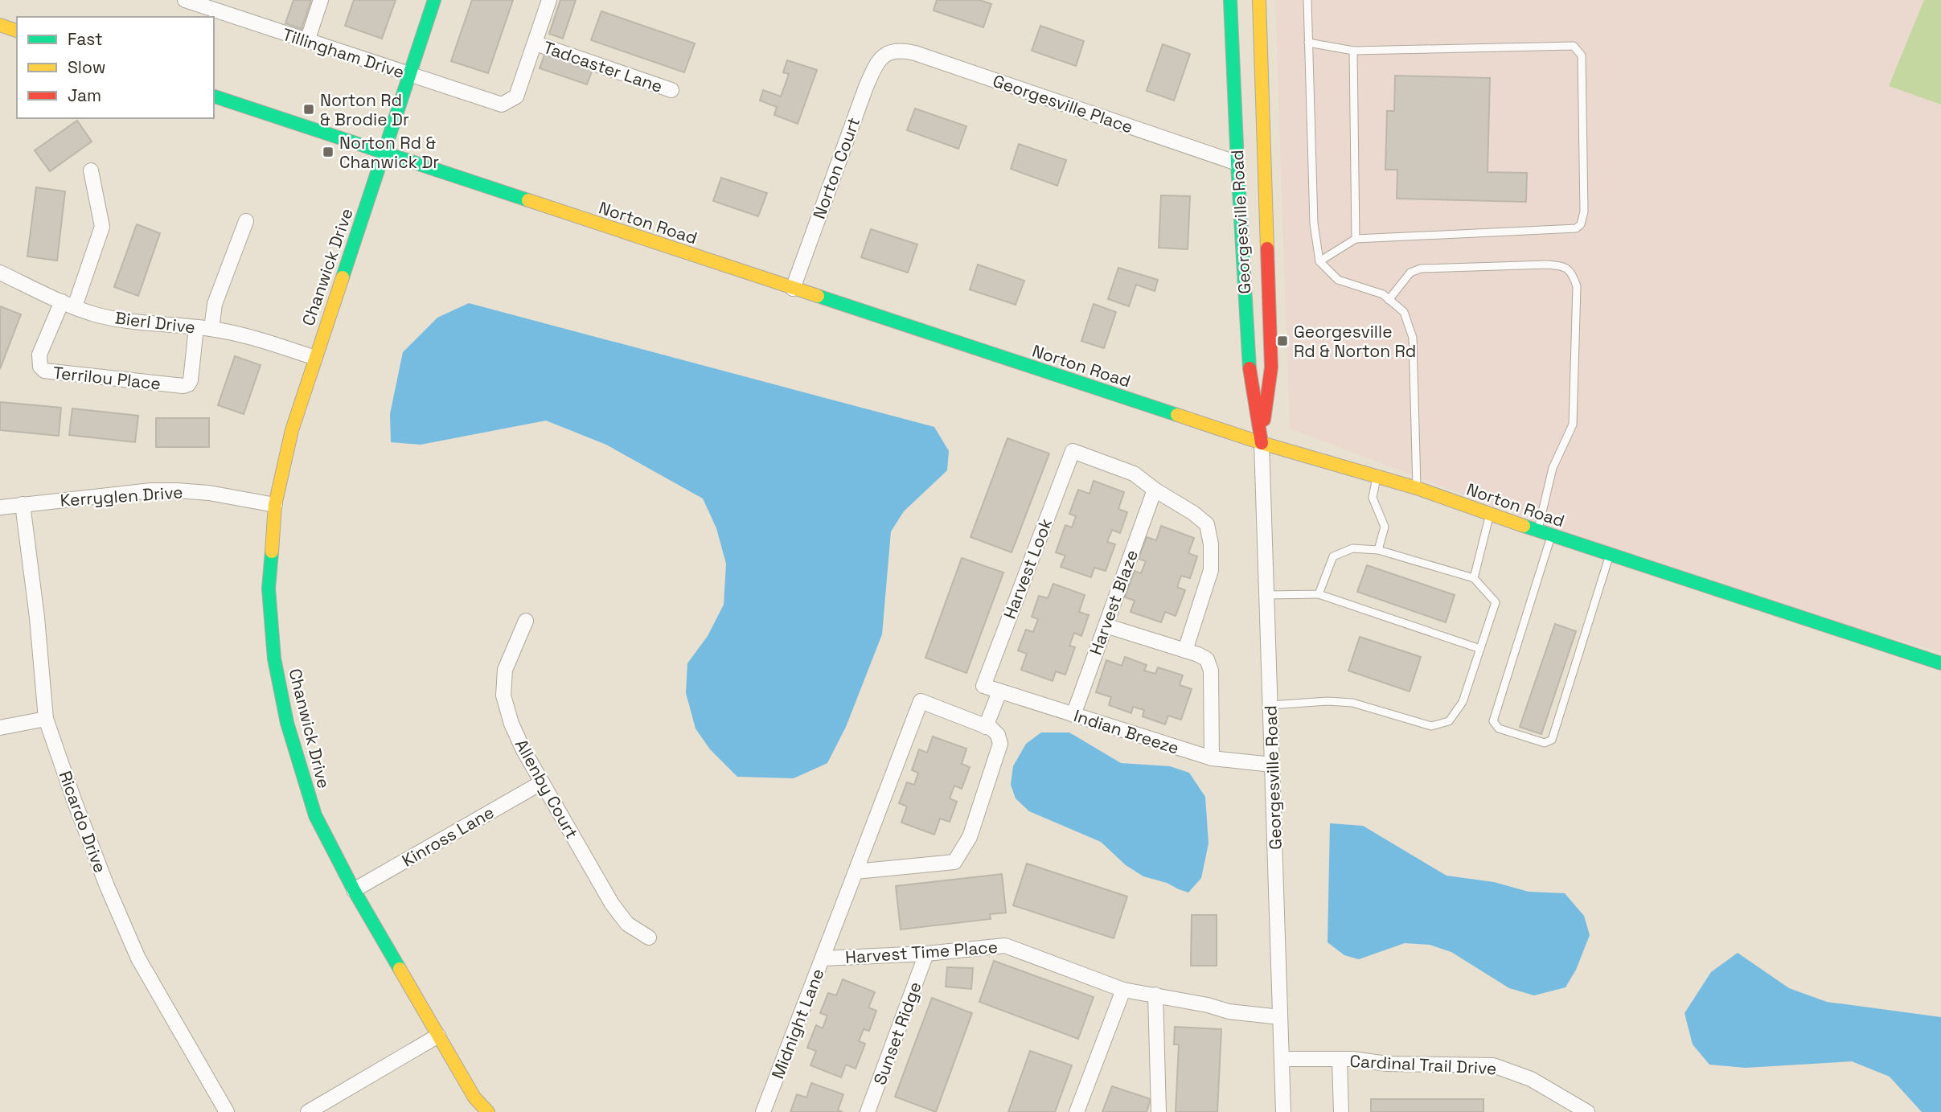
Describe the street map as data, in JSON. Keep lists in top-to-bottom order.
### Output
{
  "streets": {
    "main road": ["Georgesville Road", "Norton Road", "Chanwick Drive"],
    "street": [
      "Tillingham Drive",
      "Tadcaster Lane",
      "Georgesville Place",
      "Norton Court",
      "Bierl Drive",
      "Terrilou Place",
      "Kerryglen Drive",
      "Harvest Look",
      "Harvest Blaze",
      "Indian Breeze",
      "Allenby Court",
      "Ricardo Drive",
      "Kinross Lane",
      "Harvest Time Place",
      "Midnight Lane",
      "Sunset Ridge",
      "Cardinal Trail Drive"
    ]
  },
  "crossings": [
    ["Tillingham Drive", "Tadcaster Lane"],
    ["Tillingham Drive", "Chanwick Drive"],
    ["Georgesville Place", "Norton Court"],
    ["Georgesville Place", "Georgesville Road"],
    ["Norton Court", "Norton Road"],
    ["Georgesville Road", "Norton Road"],
    ["Georgesville Road", "Indian Breeze"],
    ["Georgesville Road", "Harvest Time Place"],
    ["Georgesville Road", "Cardinal Trail Drive"],
    ["Norton Road", "Chanwick Drive"],
    ["Chanwick Drive", "Bierl Drive"],
    ["Chanwick Drive", "Kerryglen Drive"],
    ["Chanwick Drive", "Kinross Lane"],
    ["Bierl Drive", "Terrilou Place"],
    ["Kerryglen Drive", "Ricardo Drive"],
    ["Harvest Look", "Harvest Blaze"],
    ["Harvest Look", "Indian Breeze"],
    ["Harvest Blaze", "Indian Breeze"],
    ["Allenby Court", "Kinross Lane"],
    ["Harvest Time Place", "Midnight Lane"],
    ["Harvest Time Place", "Sunset Ridge"]
  ],
  "places": {
    "transit": ["Norton Rd & Brodie Dr", "Norton Rd & Chanwick Dr", "Georgesville Rd & Norton Rd"]
  },
  "legend": ["Fast", "Slow", "Jam"]
}
